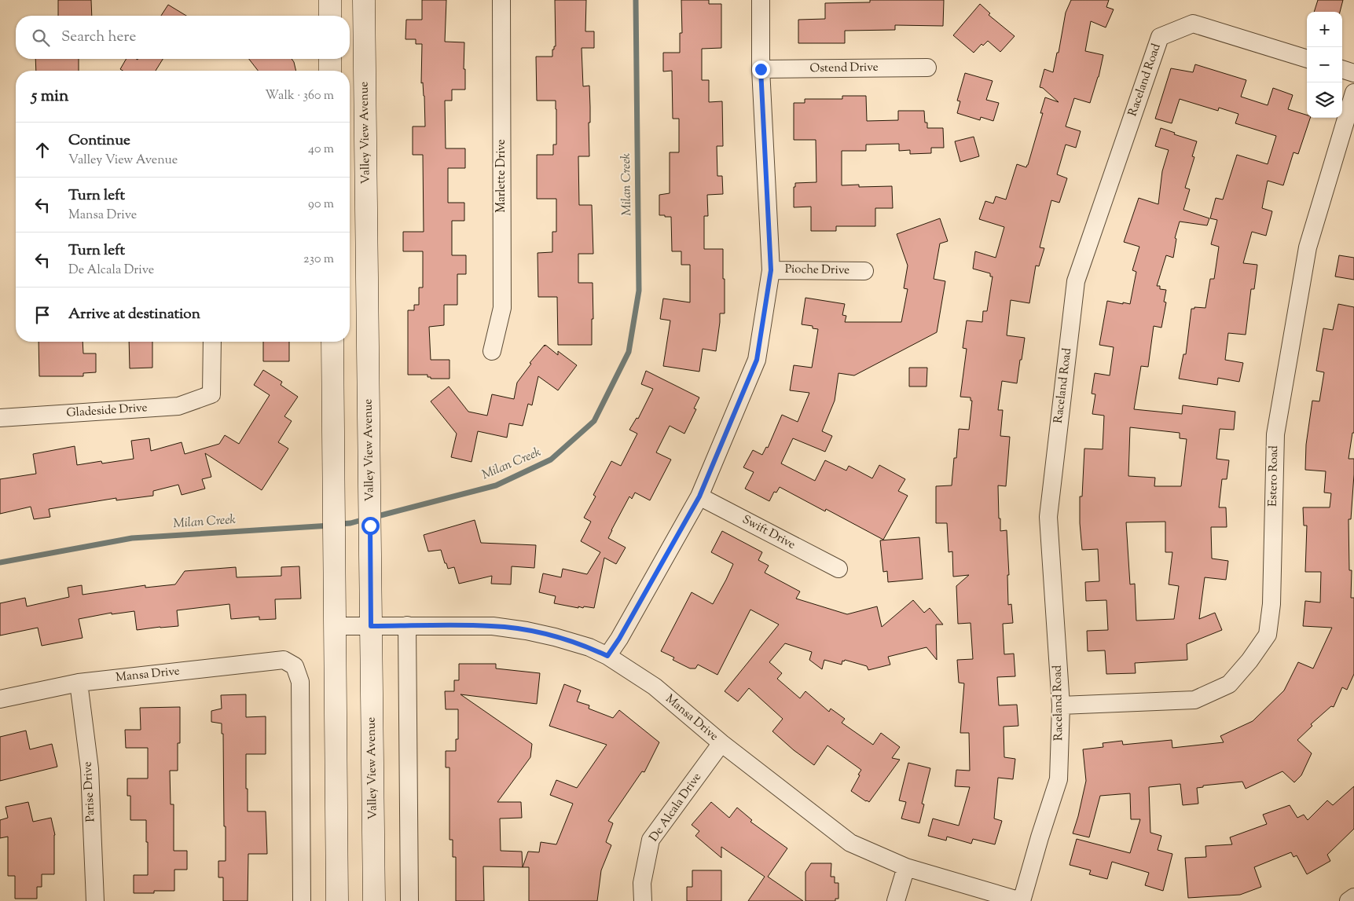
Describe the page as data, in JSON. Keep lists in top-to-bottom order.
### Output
{
  "streets": {
    "main road": ["Valley View Avenue"],
    "street": [
      "Ostend Drive",
      "Raceland Road",
      "Marlette Drive",
      "Pioche Drive",
      "Gladeside Drive",
      "Estero Road",
      "Swift Drive",
      "Mansa Drive",
      "Parise Drive",
      "De Alcala Drive"
    ]
  },
  "crossings": [
    ["Raceland Road", "Estero Road"],
    ["Raceland Road", "Mansa Drive"],
    ["Valley View Avenue", "Mansa Drive"],
    ["Mansa Drive", "Parise Drive"],
    ["Mansa Drive", "De Alcala Drive"]
  ],
  "water": ["Milan Creek"],
  "page": {
    "map_buttons": ["+", "−"],
    "search": "Search here",
    "heading": ["5 min", "Walk · 360 m"],
    "list": [
      ["Continue", "Valley View Avenue", "40 m"],
      ["Turn left", "Mansa Drive", "90 m"],
      ["Turn left", "De Alcala Drive", "230 m"],
      "Arrive at destination"
    ]
  }
}
